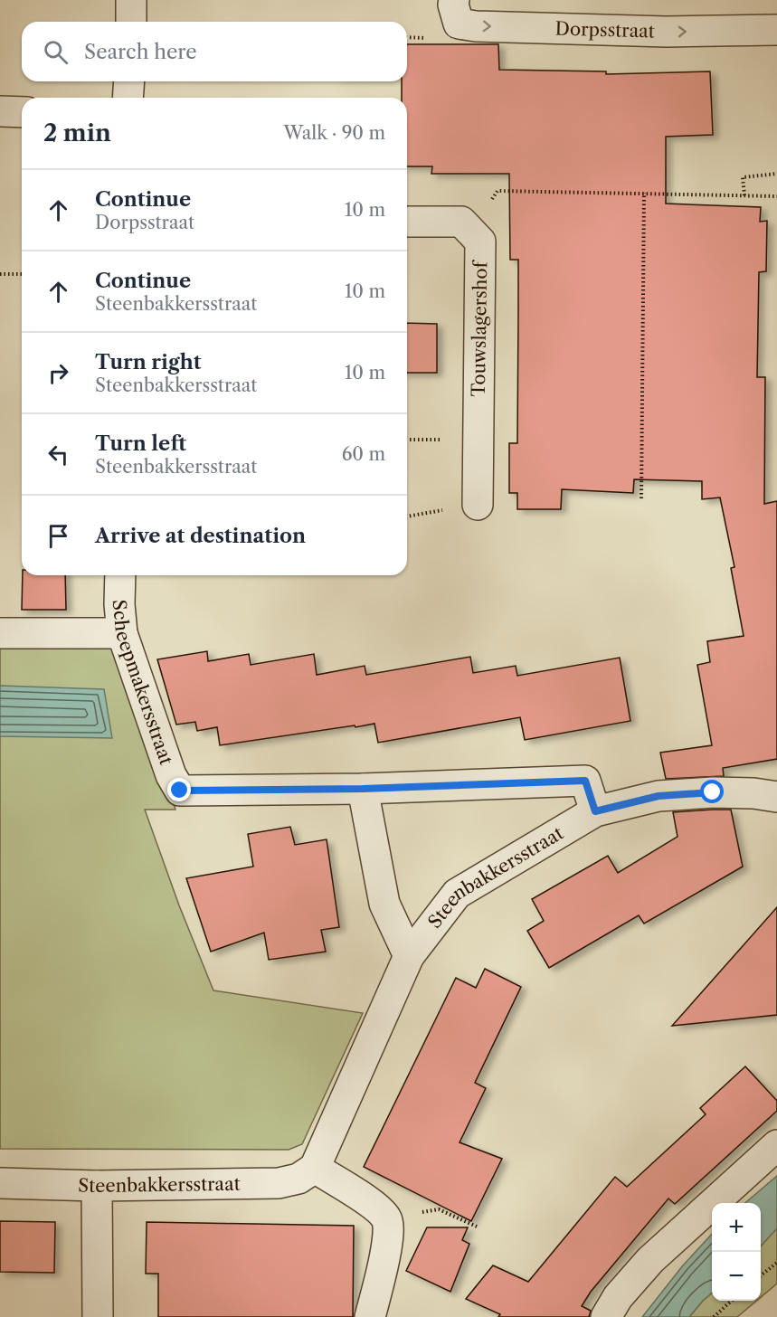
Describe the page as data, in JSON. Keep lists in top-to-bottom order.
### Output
{
  "streets": {
    "street": [
      "Dorpsstraat",
      "Touwslagershof",
      "Scheepmakersstraat",
      "Steenbakkersstraat"
    ]
  },
  "one_way": ["Dorpsstraat"],
  "page": {
    "search": "Search here",
    "heading": ["2 min", "Walk · 90 m"],
    "list": [
      ["Continue", "Dorpsstraat", "10 m"],
      ["Continue", "Steenbakkersstraat", "10 m"],
      ["Turn right", "Steenbakkersstraat", "10 m"],
      ["Turn left", "Steenbakkersstraat", "60 m"],
      "Arrive at destination"
    ],
    "map_buttons": ["+", "−"]
  }
}
